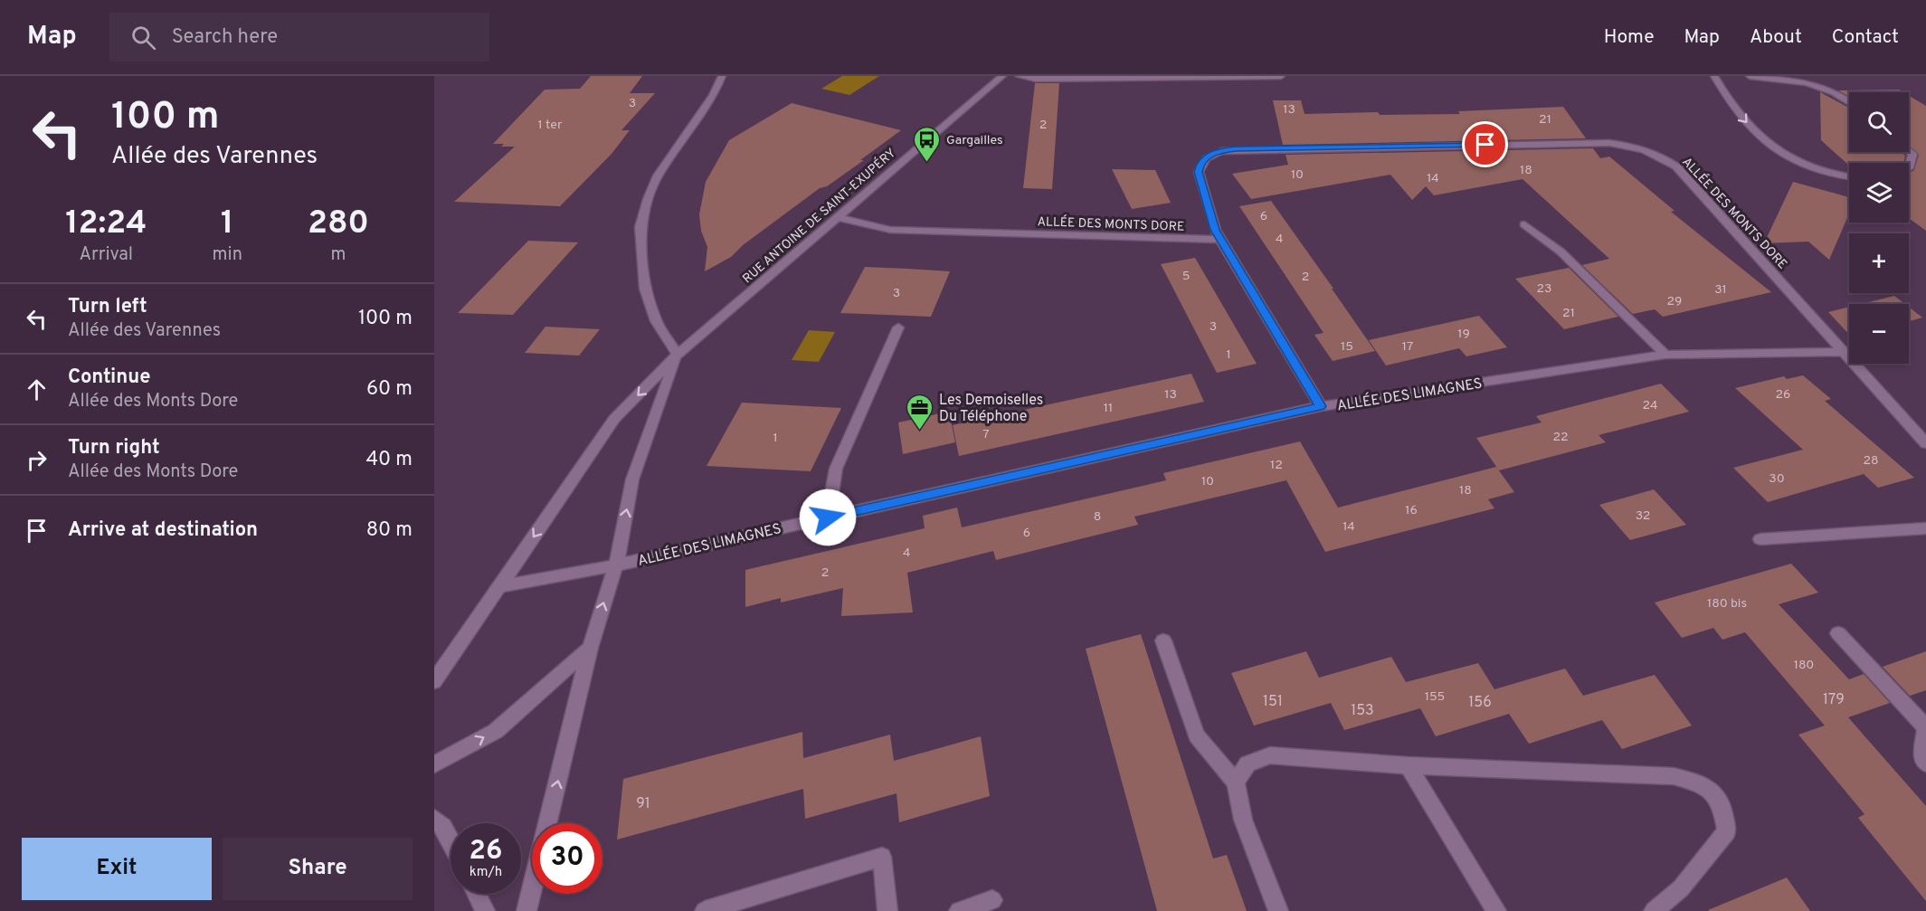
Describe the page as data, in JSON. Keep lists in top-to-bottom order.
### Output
{
  "streets": {
    "street": ["ALLÉE DES MONTS DORE", "RUE ANTOINE DE SAINT-EXUPÉRY", "ALLÉE DES LIMAGNES"]
  },
  "crossings": [
    ["ALLÉE DES MONTS DORE", "RUE ANTOINE DE SAINT-EXUPÉRY"],
    ["ALLÉE DES MONTS DORE", "ALLÉE DES LIMAGNES"],
    ["RUE ANTOINE DE SAINT-EXUPÉRY", "ALLÉE DES LIMAGNES"]
  ],
  "places": {
    "bus stop": ["Gargailles"],
    "office": ["Les Demoiselles Du Téléphone"]
  },
  "house_numbers": [
    "3",
    "13",
    "21",
    "1 ter",
    "2",
    "18",
    "10",
    "14",
    "6",
    "4",
    "5",
    "2",
    "23",
    "31",
    "3",
    "29",
    "21",
    "3",
    "19",
    "15",
    "17",
    "1",
    "13",
    "26",
    "24",
    "11",
    "7",
    "22",
    "1",
    "28",
    "12",
    "30",
    "10",
    "18",
    "16",
    "32",
    "8",
    "14",
    "6",
    "4",
    "2",
    "180 bis",
    "180",
    "155",
    "179",
    "151",
    "156",
    "153",
    "91"
  ],
  "page": {
    "header": "Map",
    "search": "Search here",
    "nav": [
      "Home",
      "Map",
      "About",
      "Contact"
    ],
    "turn": ["100 m", "Allée des Varennes"],
    "map_buttons": ["+", "−"],
    "eta": [
      "12:24",
      "Arrival",
      "1",
      "min",
      "280",
      "m"
    ],
    "list": [
      {
        "name": "Turn left",
        "note": "Allée des Varennes",
        "value": "100 m"
      },
      {
        "name": "Continue",
        "note": "Allée des Monts Dore",
        "value": "60 m"
      },
      {
        "name": "Turn right",
        "note": "Allée des Monts Dore",
        "value": "40 m"
      },
      {
        "name": "Arrive at destination",
        "value": "80 m"
      }
    ],
    "speed": "26 km/h",
    "limit": "30",
    "buttons": ["Exit", "Share"]
  }
}
